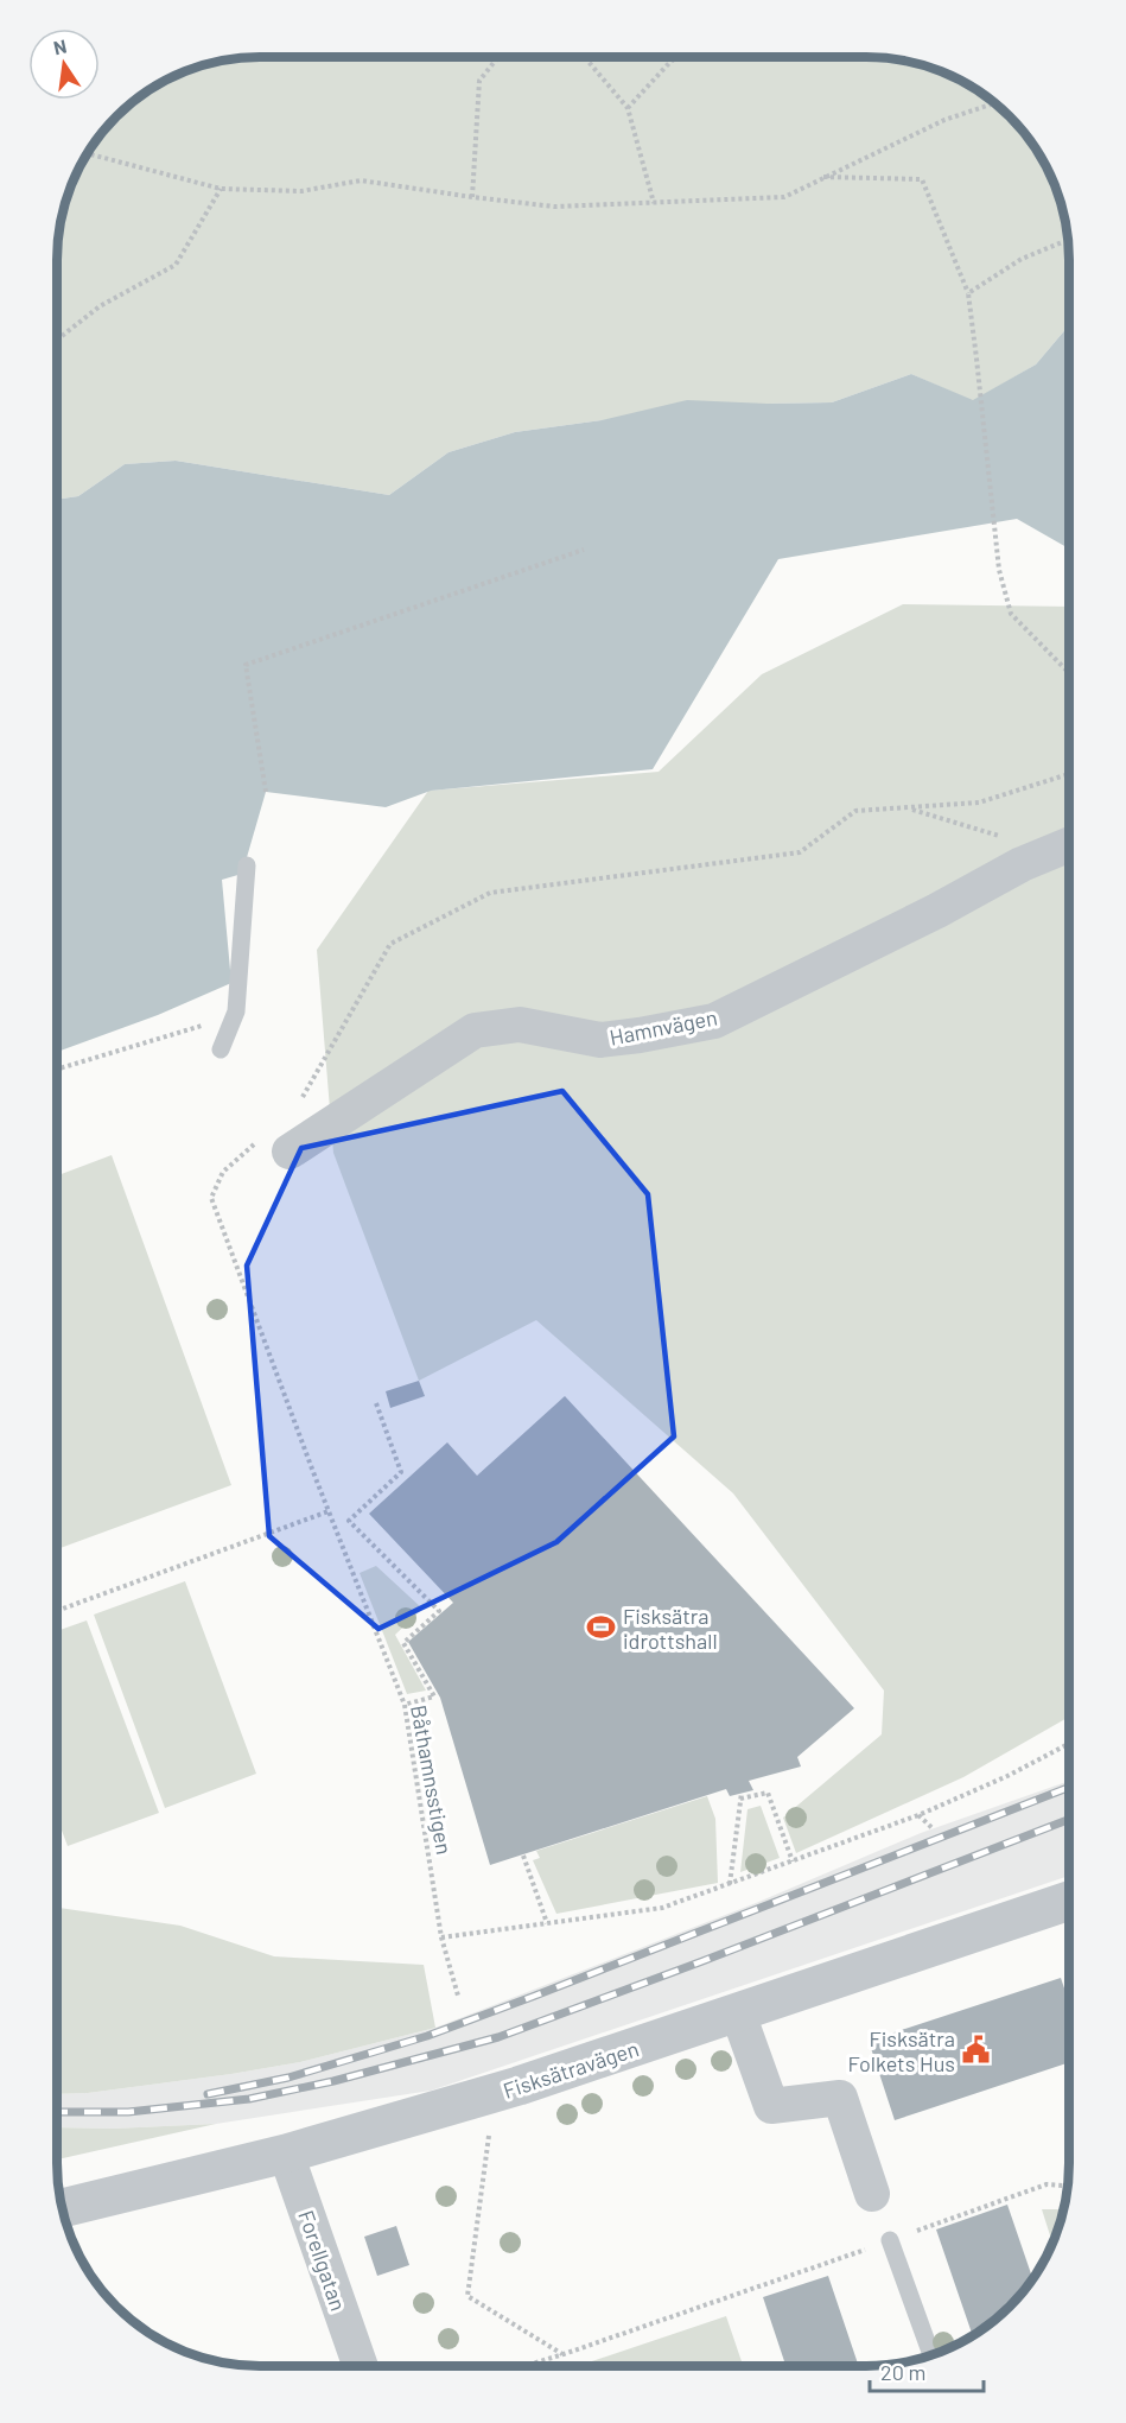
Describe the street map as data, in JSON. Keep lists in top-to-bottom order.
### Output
{
  "streets": {
    "street": ["Hamnvägen", "Fisksätravägen", "Forellgatan"],
    "path": ["Båthamnsstigen"]
  },
  "crossings": [
    ["Hamnvägen", "Båthamnsstigen"],
    ["Fisksätravägen", "Forellgatan"]
  ],
  "places": {
    "sports": ["Fisksätra idrottshall"],
    "public building": ["Fisksätra Folkets Hus"]
  },
  "scale_bar": "20 m",
  "north": "top"
}
